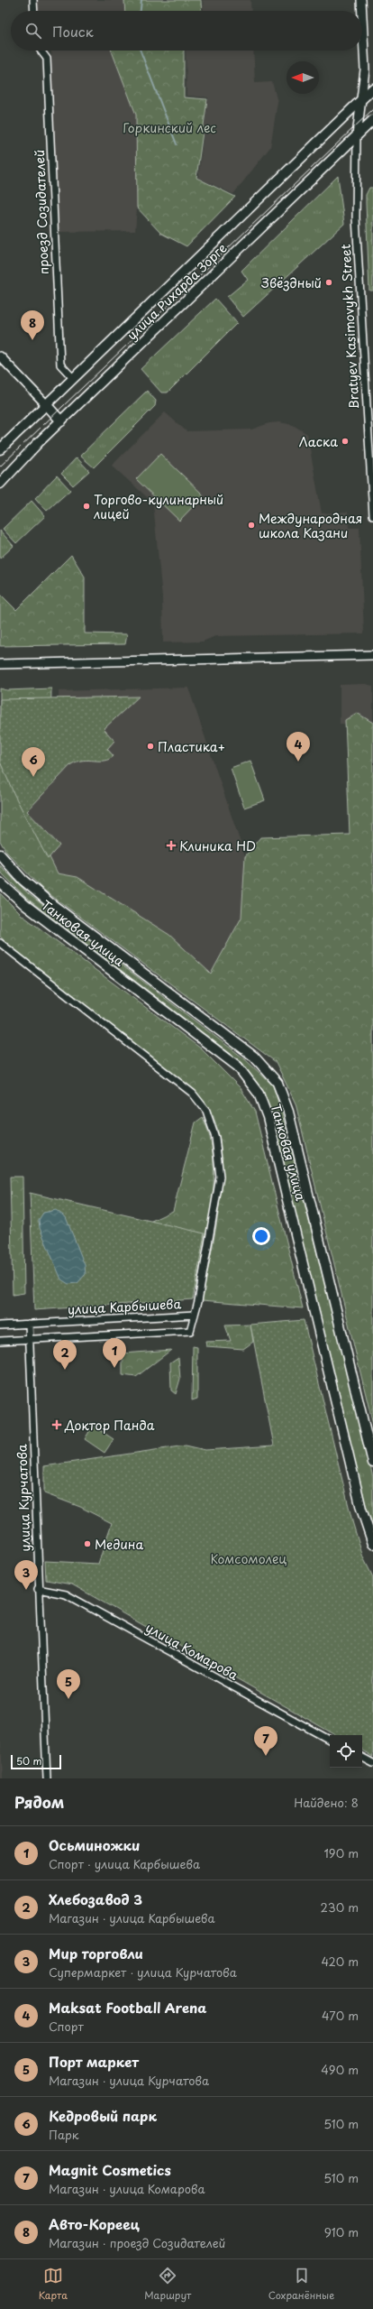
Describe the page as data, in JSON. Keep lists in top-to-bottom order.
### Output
{
  "streets": {
    "main road": ["улица Рихарда Зорге", "Танковая улица"],
    "street": [
      "проезд Созидателей",
      "Bratyev Kasimovykh Street",
      "улица Карбышева",
      "улица Курчатова",
      "улица Комарова"
    ]
  },
  "crossings": [
    ["проезд Созидателей", "улица Рихарда Зорге"],
    ["улица Рихарда Зорге", "Bratyev Kasimovykh Street"],
    ["улица Карбышева", "улица Курчатова"],
    ["улица Курчатова", "улица Комарова"]
  ],
  "parks": ["Горкинский лес", "Комсомолец"],
  "places": {
    "other": [
      "Звёздный",
      "Ласка",
      "Торгово-кулинарный лицей",
      "Международная школа Казани",
      "Пластика+",
      "Медина"
    ],
    "health": ["Клиника HD", "Доктор Панда"]
  },
  "scale_bar": "50 m",
  "north": "left",
  "page": {
    "search": "Поиск",
    "pins": [
      "8",
      "4",
      "6",
      "1",
      "2",
      "3",
      "5",
      "7"
    ],
    "scale": "50 m",
    "heading": ["Рядом", "Найдено: 8"],
    "list": [
      {
        "mark": "1",
        "name": "Осьминожки",
        "note": "Спорт · улица Карбышева",
        "value": "190 m"
      },
      {
        "mark": "2",
        "name": "Хлебозавод 3",
        "note": "Магазин · улица Карбышева",
        "value": "230 m"
      },
      {
        "mark": "3",
        "name": "Мир торговли",
        "note": "Супермаркет · улица Курчатова",
        "value": "420 m"
      },
      {
        "mark": "4",
        "name": "Maksat Football Arena",
        "note": "Спорт",
        "value": "470 m"
      },
      {
        "mark": "5",
        "name": "Порт маркет",
        "note": "Магазин · улица Курчатова",
        "value": "490 m"
      },
      {
        "mark": "6",
        "name": "Кедровый парк",
        "note": "Парк",
        "value": "510 m"
      },
      {
        "mark": "7",
        "name": "Magnit Cosmetics",
        "note": "Магазин · улица Комарова",
        "value": "510 m"
      },
      {
        "mark": "8",
        "name": "Авто-Кореец",
        "note": "Магазин · проезд Созидателей",
        "value": "910 m"
      }
    ],
    "nav": ["Карта", "Маршрут", "Сохранённые"]
  }
}
